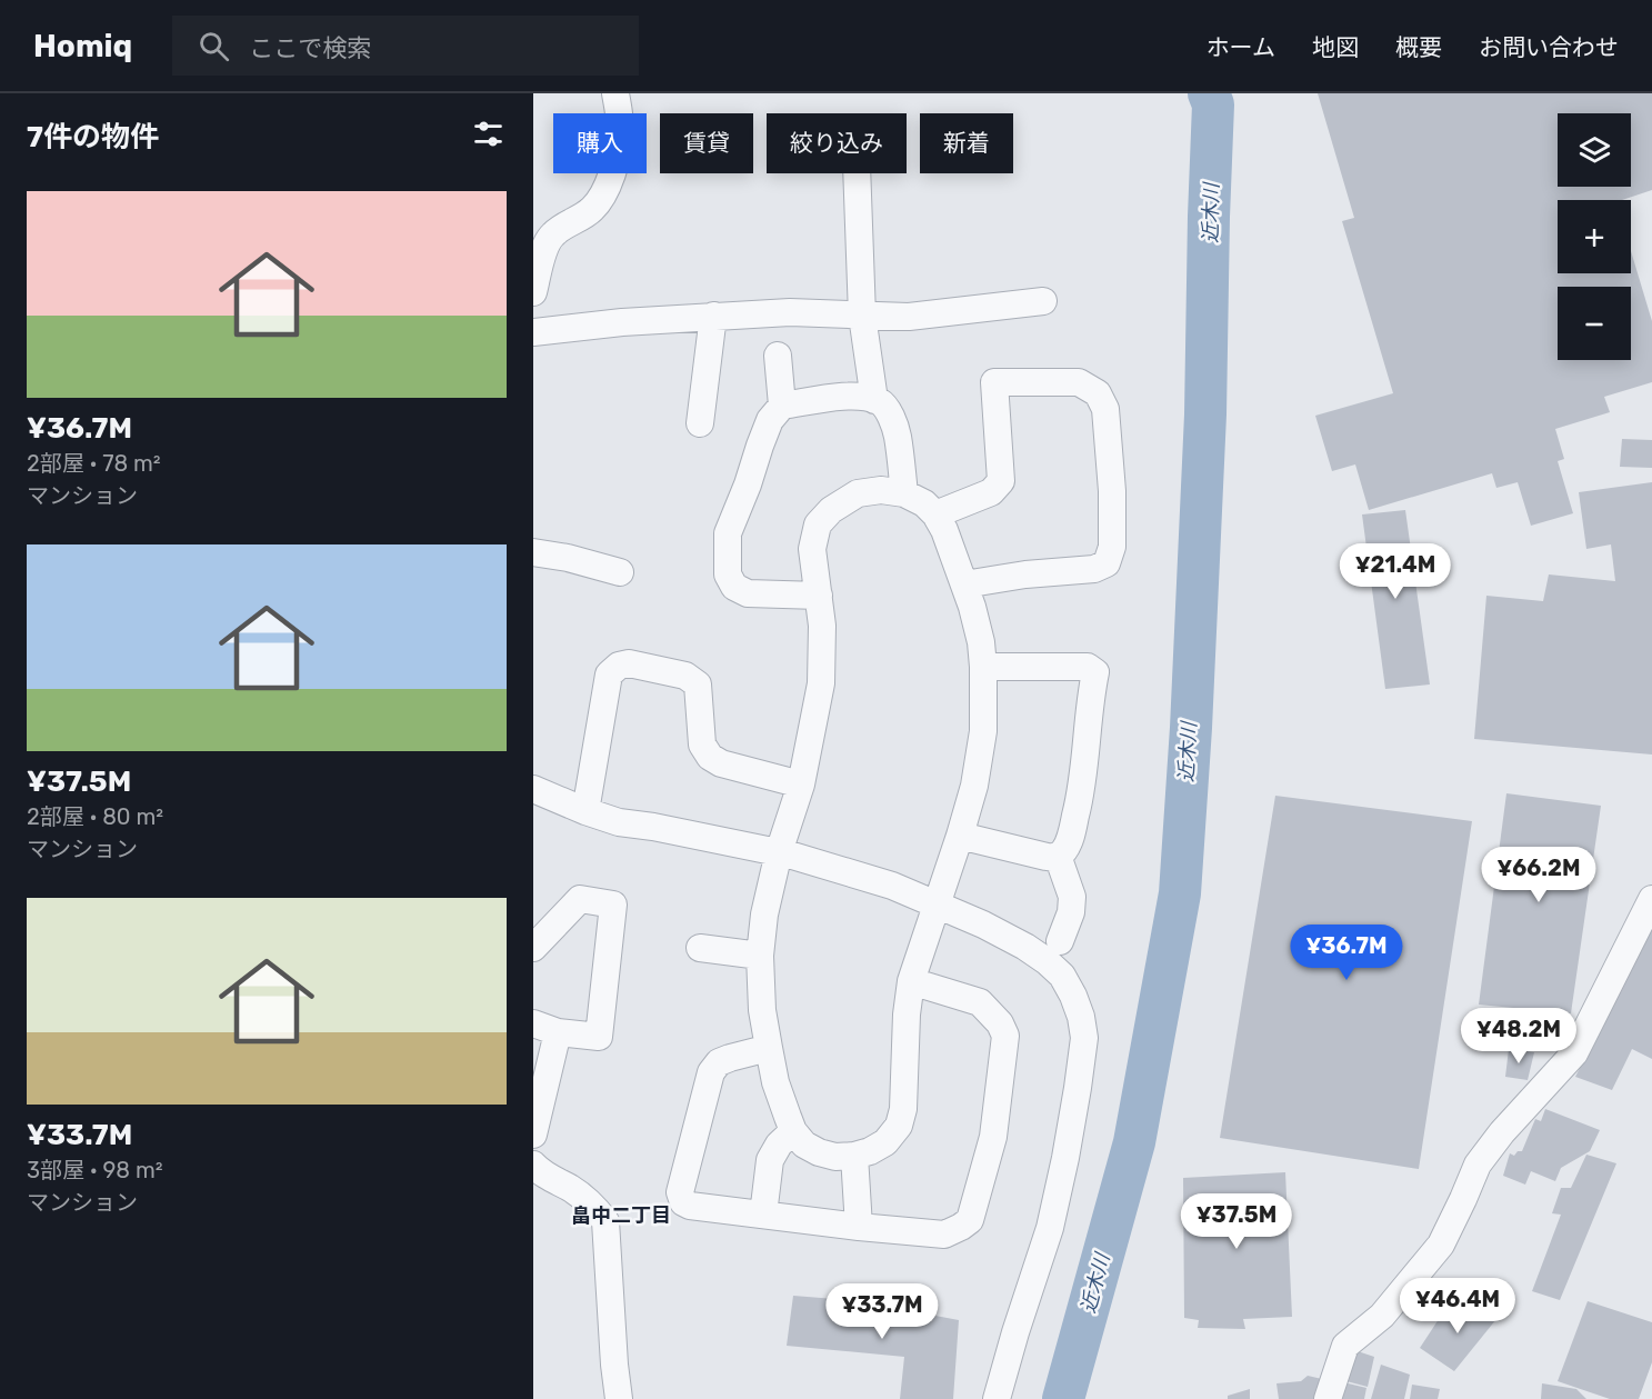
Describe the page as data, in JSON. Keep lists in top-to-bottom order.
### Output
{
  "districts": ["畠中二丁目"],
  "water": ["近木川"],
  "page": {
    "header": "Homiq",
    "search": "ここで検索",
    "nav": [
      "ホーム",
      "地図",
      "概要",
      "お問い合わせ"
    ],
    "heading": "7件の物件",
    "map_buttons": ["+", "−"],
    "chip": [
      "購入",
      "賃貸",
      "絞り込み",
      "新着"
    ],
    "list": [
      {
        "name": "¥36.7M",
        "note": "2部屋 · 78 m² · マンション"
      },
      {
        "name": "¥37.5M",
        "note": "2部屋 · 80 m² · マンション"
      },
      {
        "name": "¥33.7M",
        "note": "3部屋 · 98 m² · マンション"
      }
    ],
    "price": [
      "¥21.4M",
      "¥66.2M",
      "¥36.7M",
      "¥48.2M",
      "¥37.5M",
      "¥46.4M",
      "¥33.7M"
    ]
  }
}
